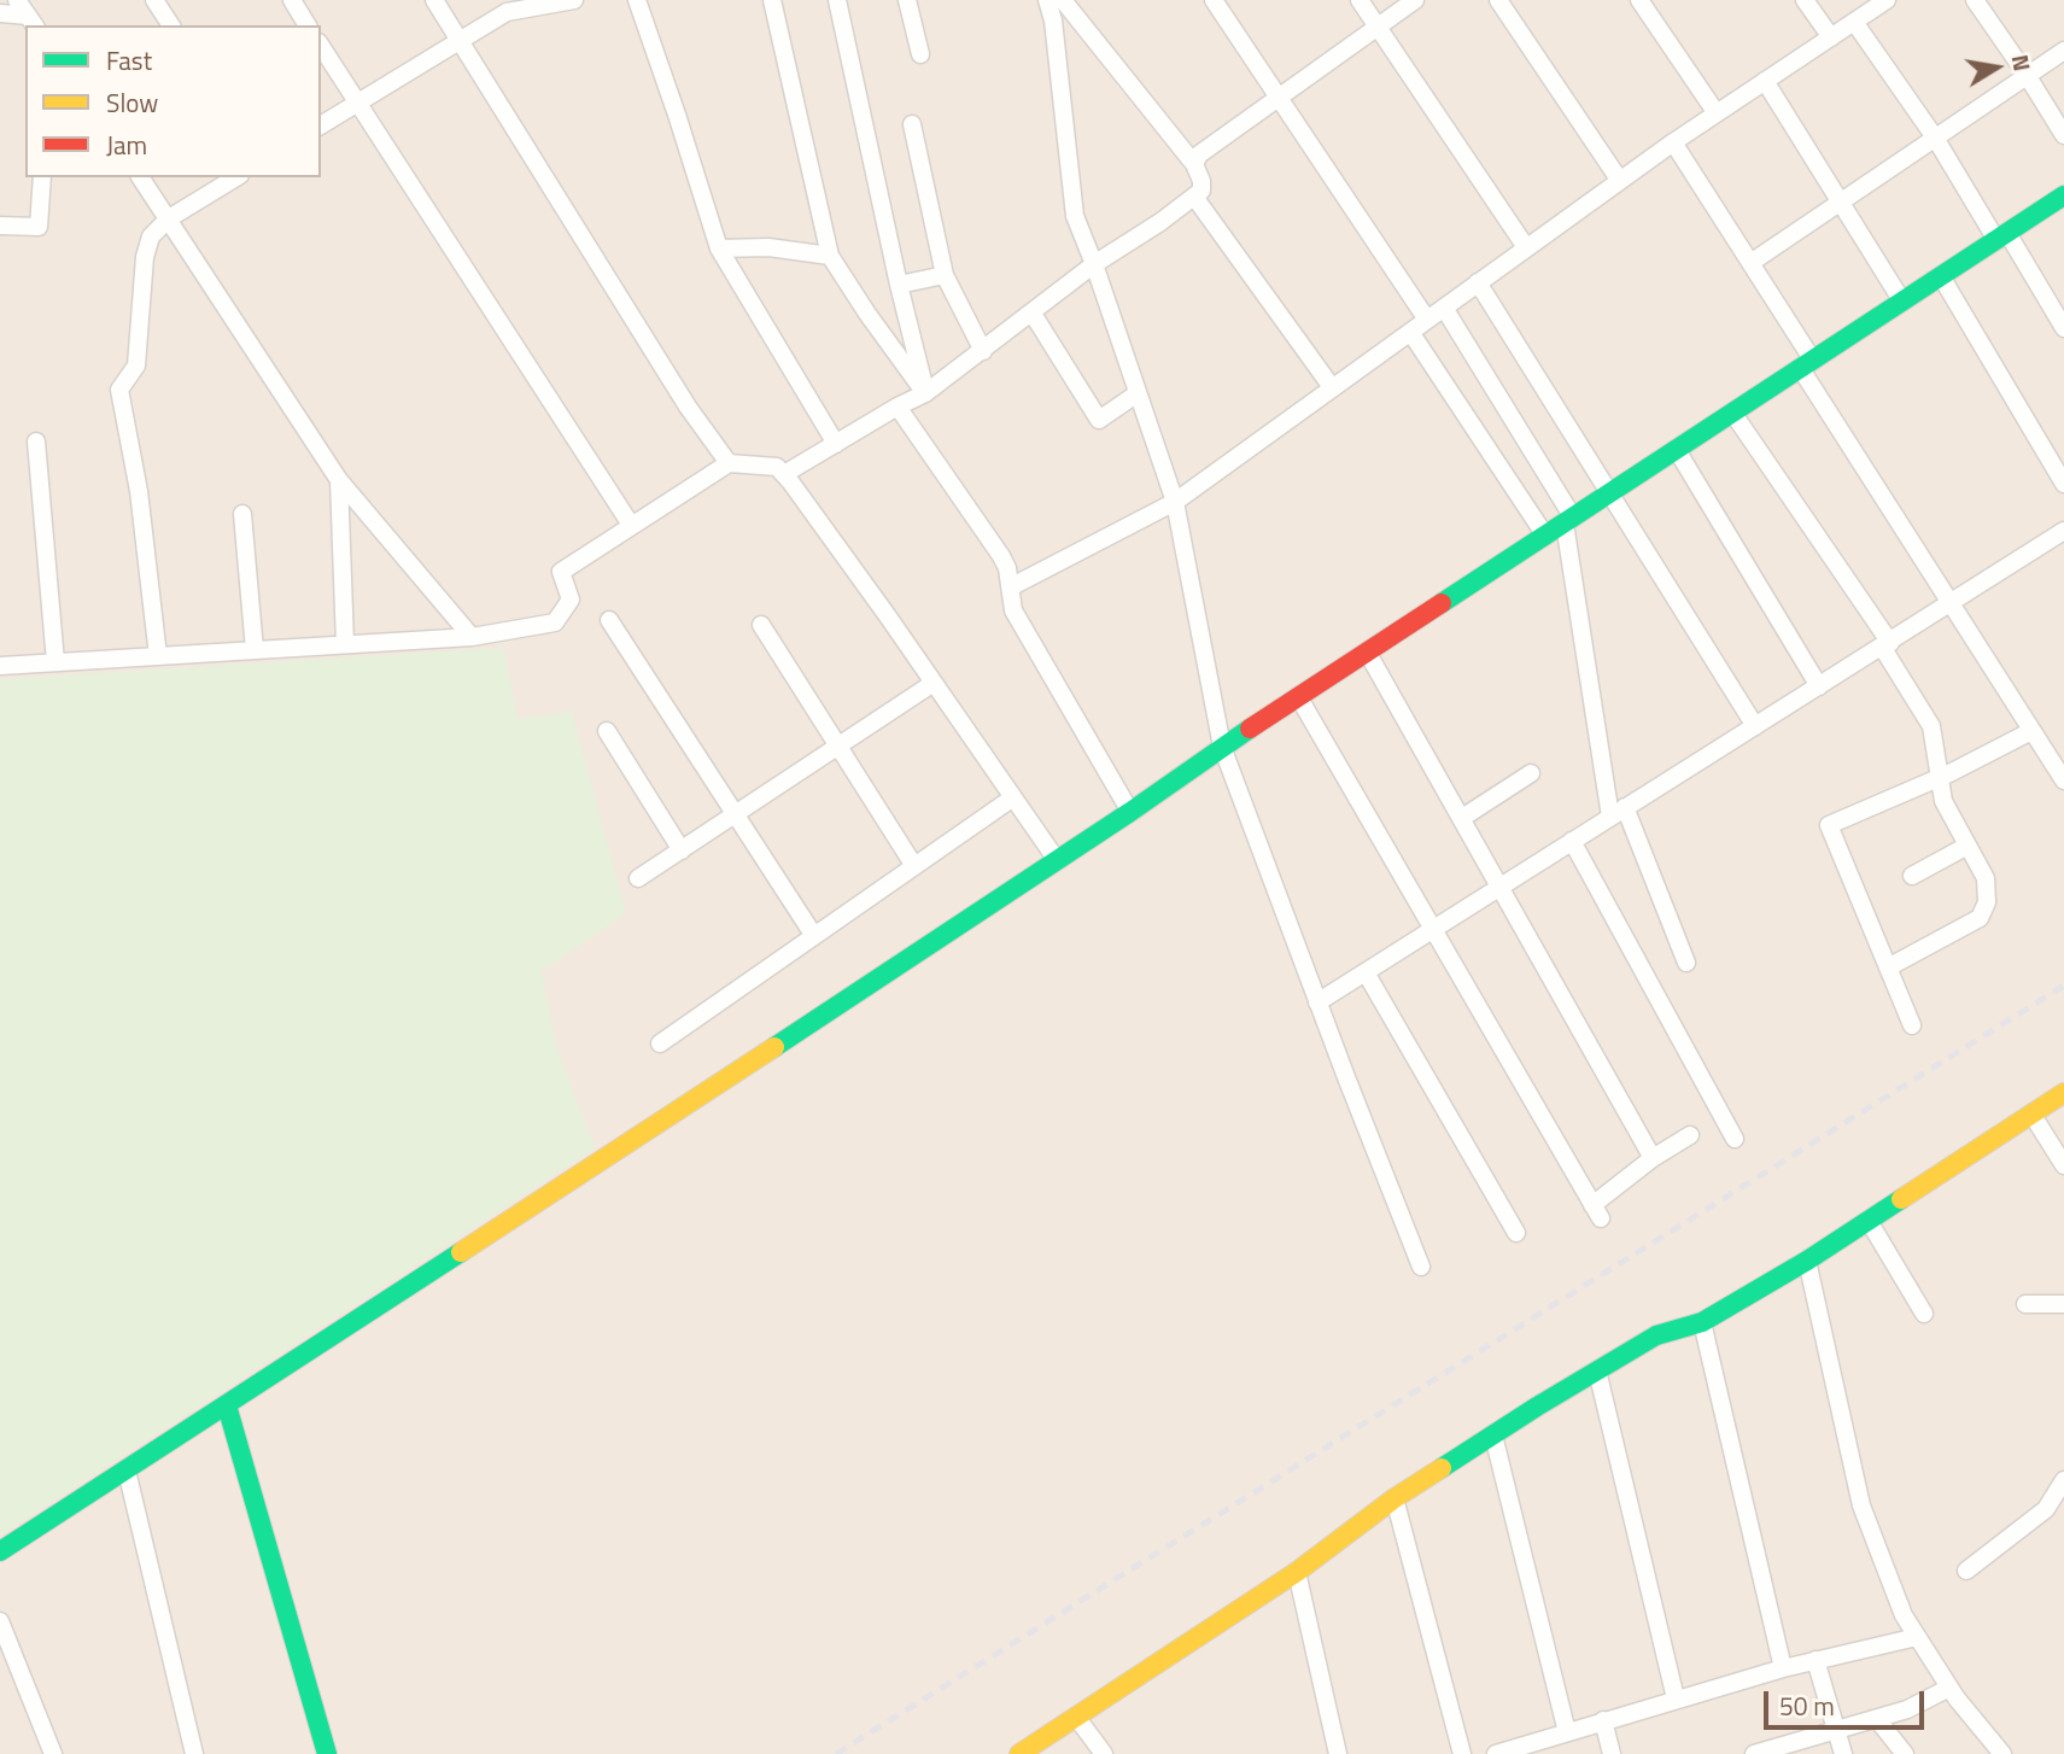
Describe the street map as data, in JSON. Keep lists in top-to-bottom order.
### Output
{
  "legend": ["Fast", "Slow", "Jam"],
  "scale_bar": "50 m",
  "north": "right"
}
